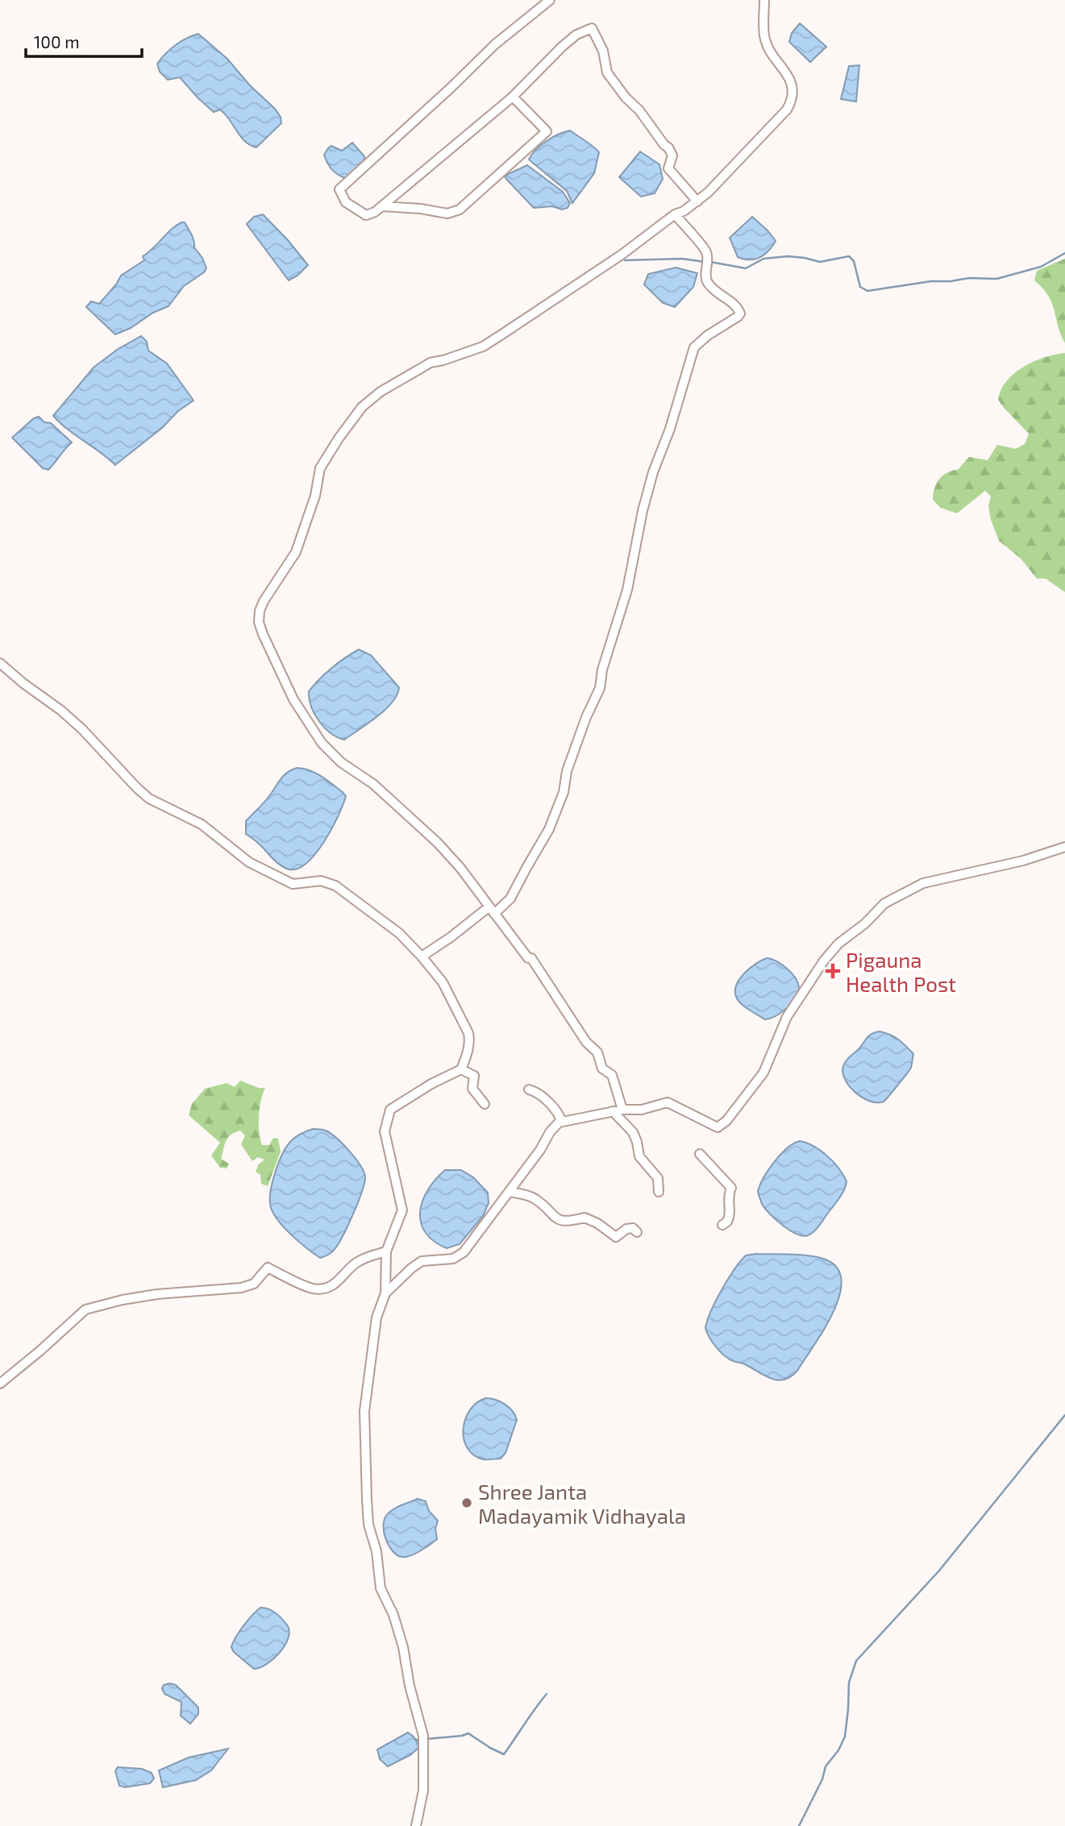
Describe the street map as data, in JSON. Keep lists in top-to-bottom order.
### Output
{
  "places": {
    "health": ["Pigauna Health Post"],
    "other": ["Shree Janta Madayamik Vidhayala"]
  },
  "scale_bar": "100 m"
}
